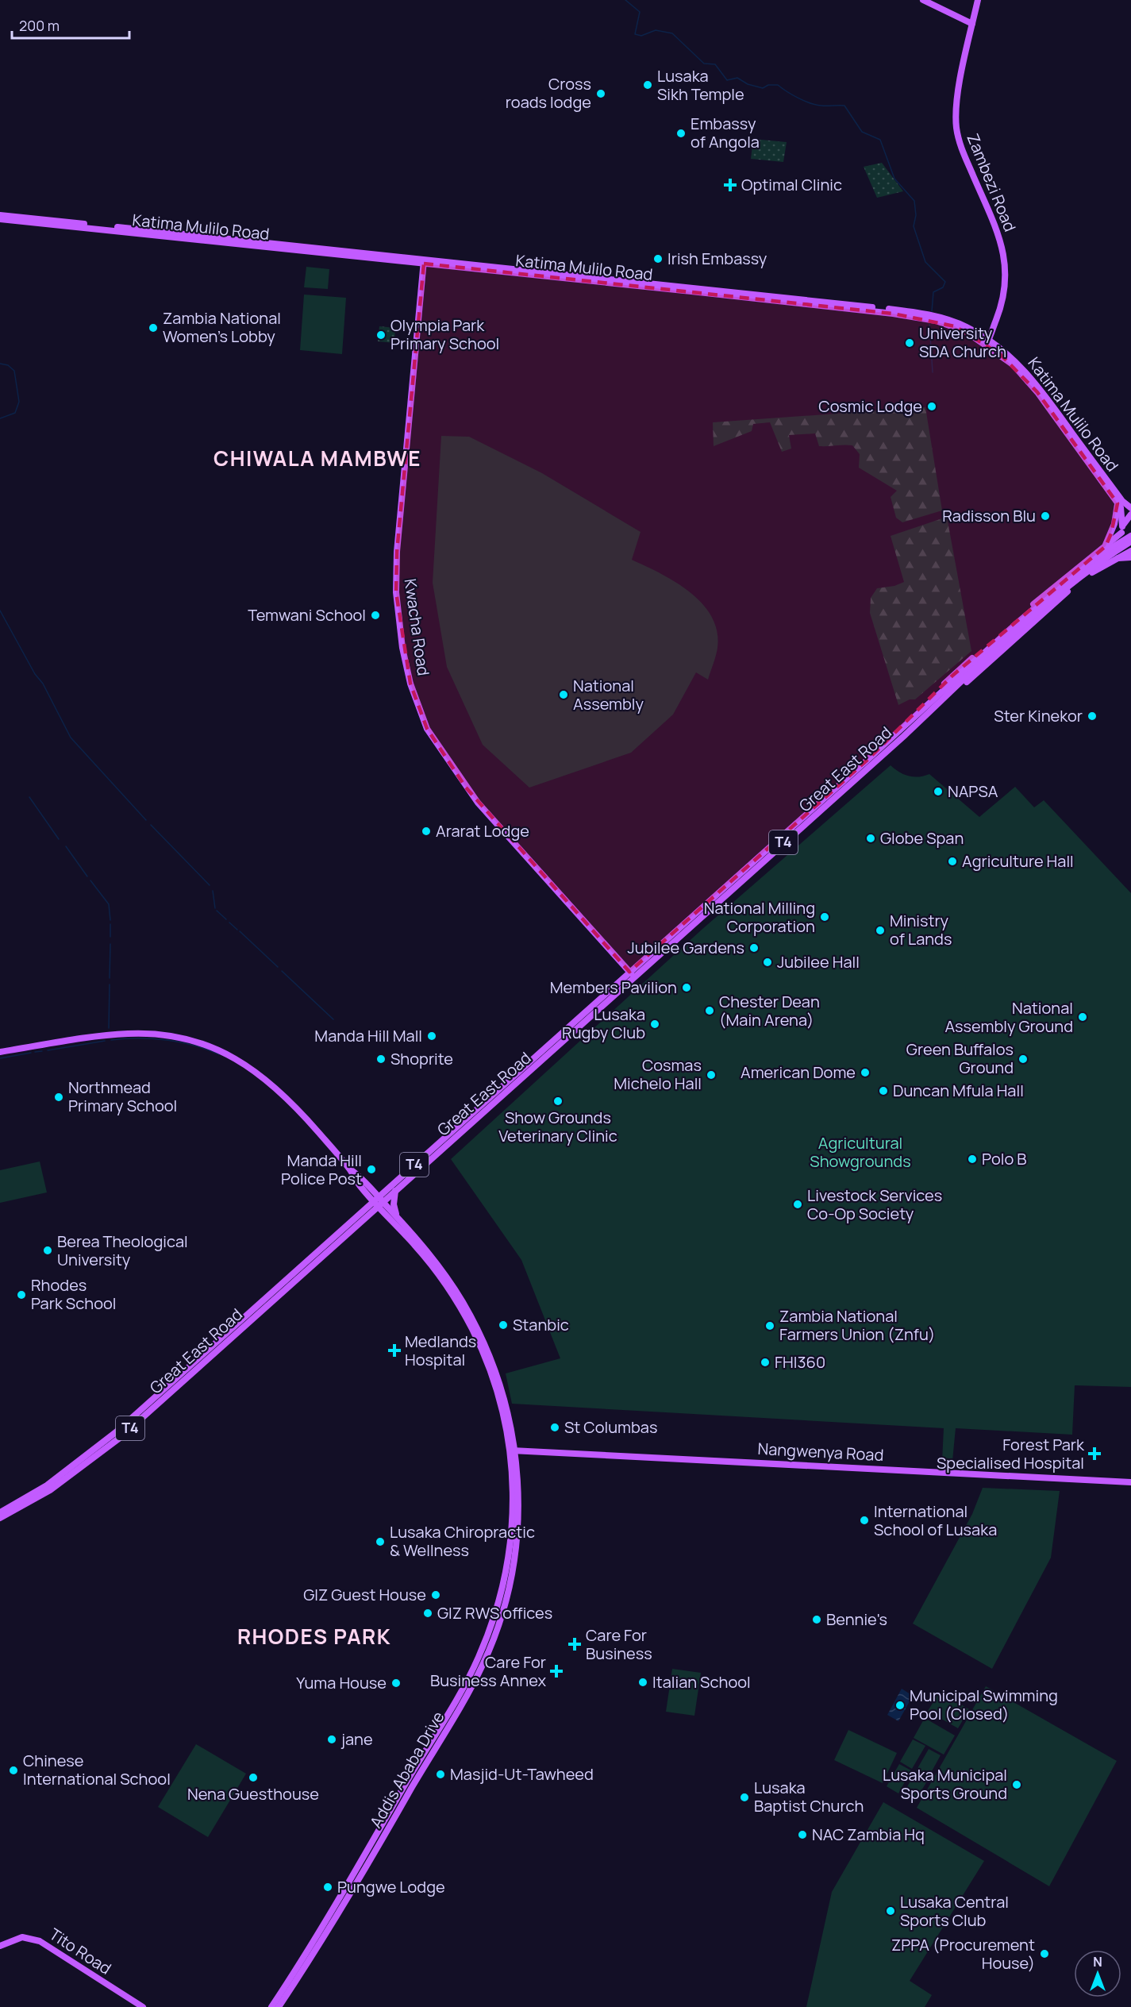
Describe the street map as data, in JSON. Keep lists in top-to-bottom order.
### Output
{
  "streets": {
    "main road": [
      "Zambezi Road",
      "Katima Mulilo Road",
      "Kwacha Road",
      "Great East Road",
      "T4",
      "Nangwenya Road",
      "Addis Ababa Drive",
      "Tito Road"
    ]
  },
  "crossings": [
    ["Zambezi Road", "Katima Mulilo Road"],
    ["Katima Mulilo Road", "Kwacha Road"],
    ["Katima Mulilo Road", "Great East Road"],
    ["Kwacha Road", "Great East Road"],
    ["Great East Road", "Addis Ababa Drive"],
    ["Nangwenya Road", "Addis Ababa Drive"]
  ],
  "districts": ["CHIWALA MAMBWE", "RHODES PARK"],
  "parks": ["Agricultural Showgrounds"],
  "places": {
    "other": [
      "Lusaka Sikh Temple",
      "Cross roads lodge",
      "Embassy of Angola",
      "Irish Embassy",
      "Zambia National Women's Lobby",
      "Olympia Park Primary School",
      "University SDA Church",
      "Cosmic Lodge",
      "Radisson Blu",
      "Temwani School",
      "National Assembly",
      "Ster Kinekor",
      "NAPSA",
      "Ararat Lodge",
      "Globe Span",
      "Agriculture Hall",
      "National Milling Corporation",
      "Ministry of Lands",
      "Jubilee Gardens",
      "Jubilee Hall",
      "Members Pavilion",
      "Chester Dean (Main Arena)",
      "National Assembly Ground",
      "Lusaka Rugby Club",
      "Manda Hill Mall",
      "Shoprite",
      "Green Buffalos Ground",
      "American Dome",
      "Cosmas Michelo Hall",
      "Duncan Mfula Hall",
      "Northmead Primary School",
      "Show Grounds Veterinary Clinic",
      "Polo B",
      "Manda Hill Police Post",
      "Livestock Services Co-Op Society",
      "Berea Theological University",
      "Rhodes Park School",
      "Stanbic",
      "Zambia National Farmers Union (Znfu)",
      "FHI360",
      "St Columbas",
      "International School of Lusaka",
      "Lusaka Chiropractic & Wellness",
      "GIZ Guest House",
      "GIZ RWS offices",
      "Bennie's",
      "Italian School",
      "Yuma House",
      "Municipal Swimming Pool (Closed)",
      "jane",
      "Chinese International School",
      "Masjid-Ut-Tawheed",
      "Nena Guesthouse",
      "Lusaka Municipal Sports Ground",
      "Lusaka Baptist Church",
      "NAC Zambia Hq",
      "Pungwe Lodge",
      "Lusaka Central Sports Club",
      "ZPPA (Procurement House)"
    ],
    "health": [
      "Optimal Clinic",
      "Medlands Hospital",
      "Forest Park Specialised Hospital",
      "Care For Business",
      "Care For Business Annex"
    ]
  },
  "scale_bar": "200 m",
  "north": "top"
}
